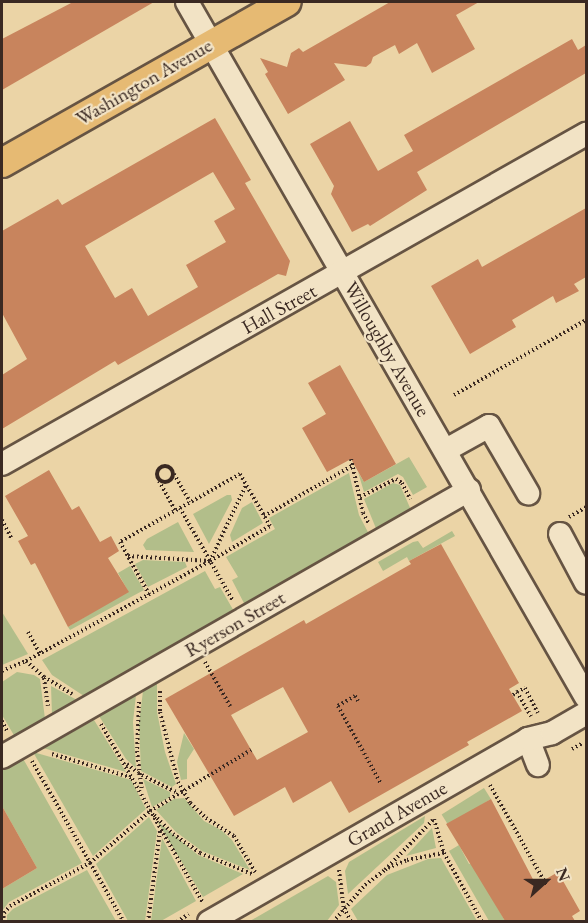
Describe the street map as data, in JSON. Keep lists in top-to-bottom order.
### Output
{
  "streets": {
    "main road": ["Washington Avenue"],
    "street": [
      "Hall Street",
      "Willoughby Avenue",
      "Ryerson Street",
      "Grand Avenue"
    ]
  },
  "crossings": [
    ["Washington Avenue", "Willoughby Avenue"],
    ["Hall Street", "Willoughby Avenue"],
    ["Willoughby Avenue", "Ryerson Street"]
  ],
  "north": "right"
}
